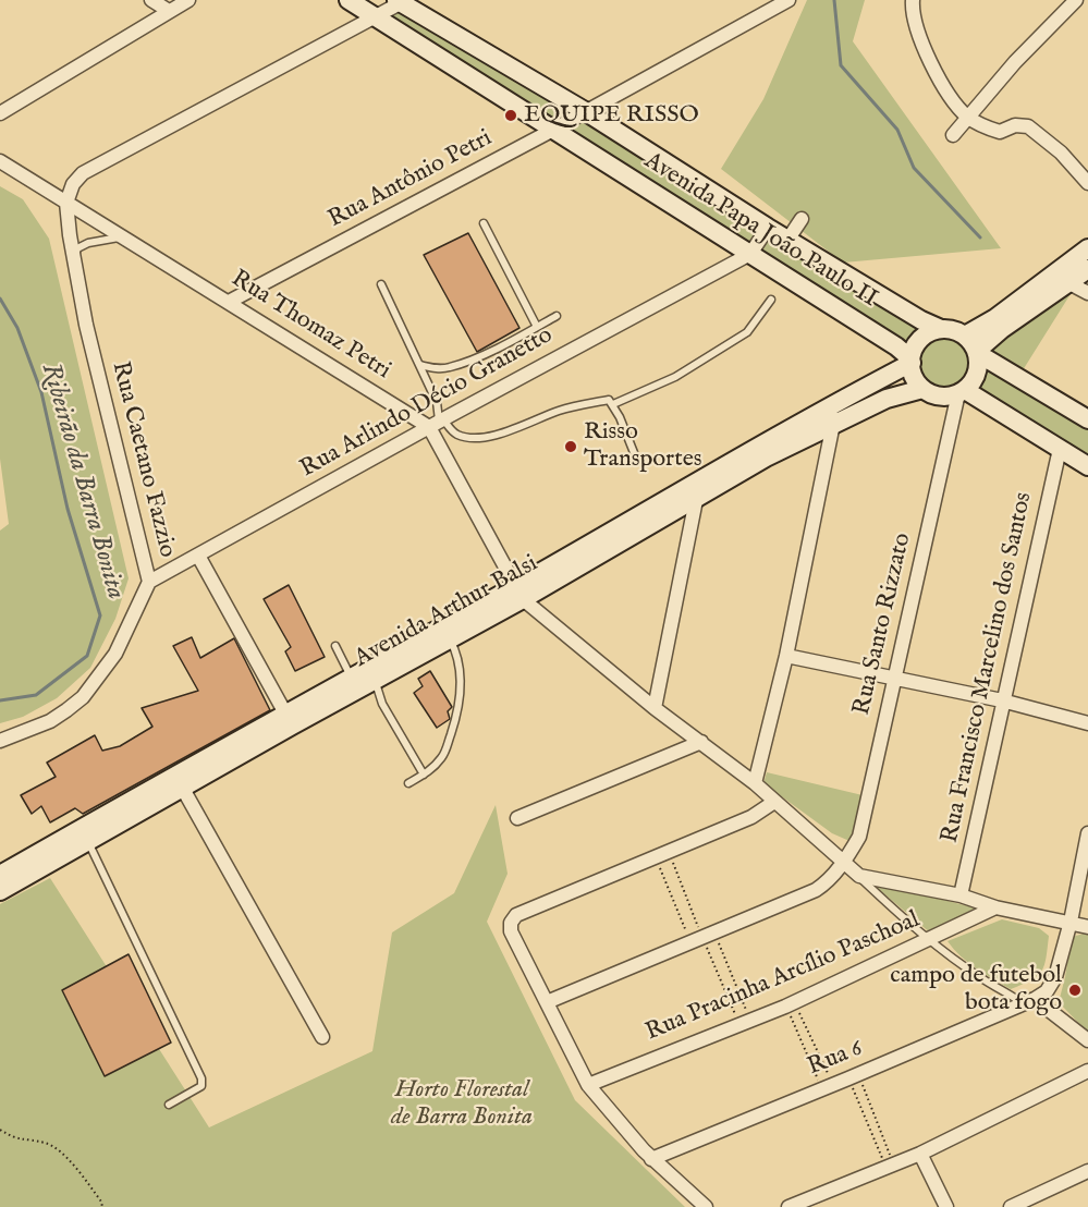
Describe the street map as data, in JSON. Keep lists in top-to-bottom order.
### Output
{
  "streets": {
    "main road": ["Avenida Papa João Paulo II", "Avenida Arthur Balsi"],
    "street": [
      "Rua Antônio Petri",
      "Rua Thomaz Petri",
      "Rua Arlindo Décio Granetto",
      "Rua Caetano Fazzio",
      "Rua Santo Rizzato",
      "Rua Francisco Marcelino dos Santos",
      "Rua Pracinha Arcílio Paschoal",
      "Rua 6"
    ]
  },
  "crossings": [
    ["Rua Antônio Petri", "Avenida Papa João Paulo II"],
    ["Rua Antônio Petri", "Rua Thomaz Petri"],
    ["Avenida Papa João Paulo II", "Rua Arlindo Décio Granetto"],
    ["Avenida Papa João Paulo II", "Avenida Arthur Balsi"],
    ["Avenida Papa João Paulo II", "Rua Santo Rizzato"],
    ["Rua Thomaz Petri", "Rua Arlindo Décio Granetto"],
    ["Rua Thomaz Petri", "Rua Caetano Fazzio"],
    ["Rua Thomaz Petri", "Avenida Arthur Balsi"],
    ["Rua Arlindo Décio Granetto", "Rua Caetano Fazzio"],
    ["Avenida Arthur Balsi", "Rua Santo Rizzato"]
  ],
  "water": ["Ribeirão da Barra Bonita"],
  "parks": ["Horto Florestal de Barra Bonita"],
  "places": ["EQUIPE RISSO", "Risso Transportes", "campo de futebol bota fogo"]
}
